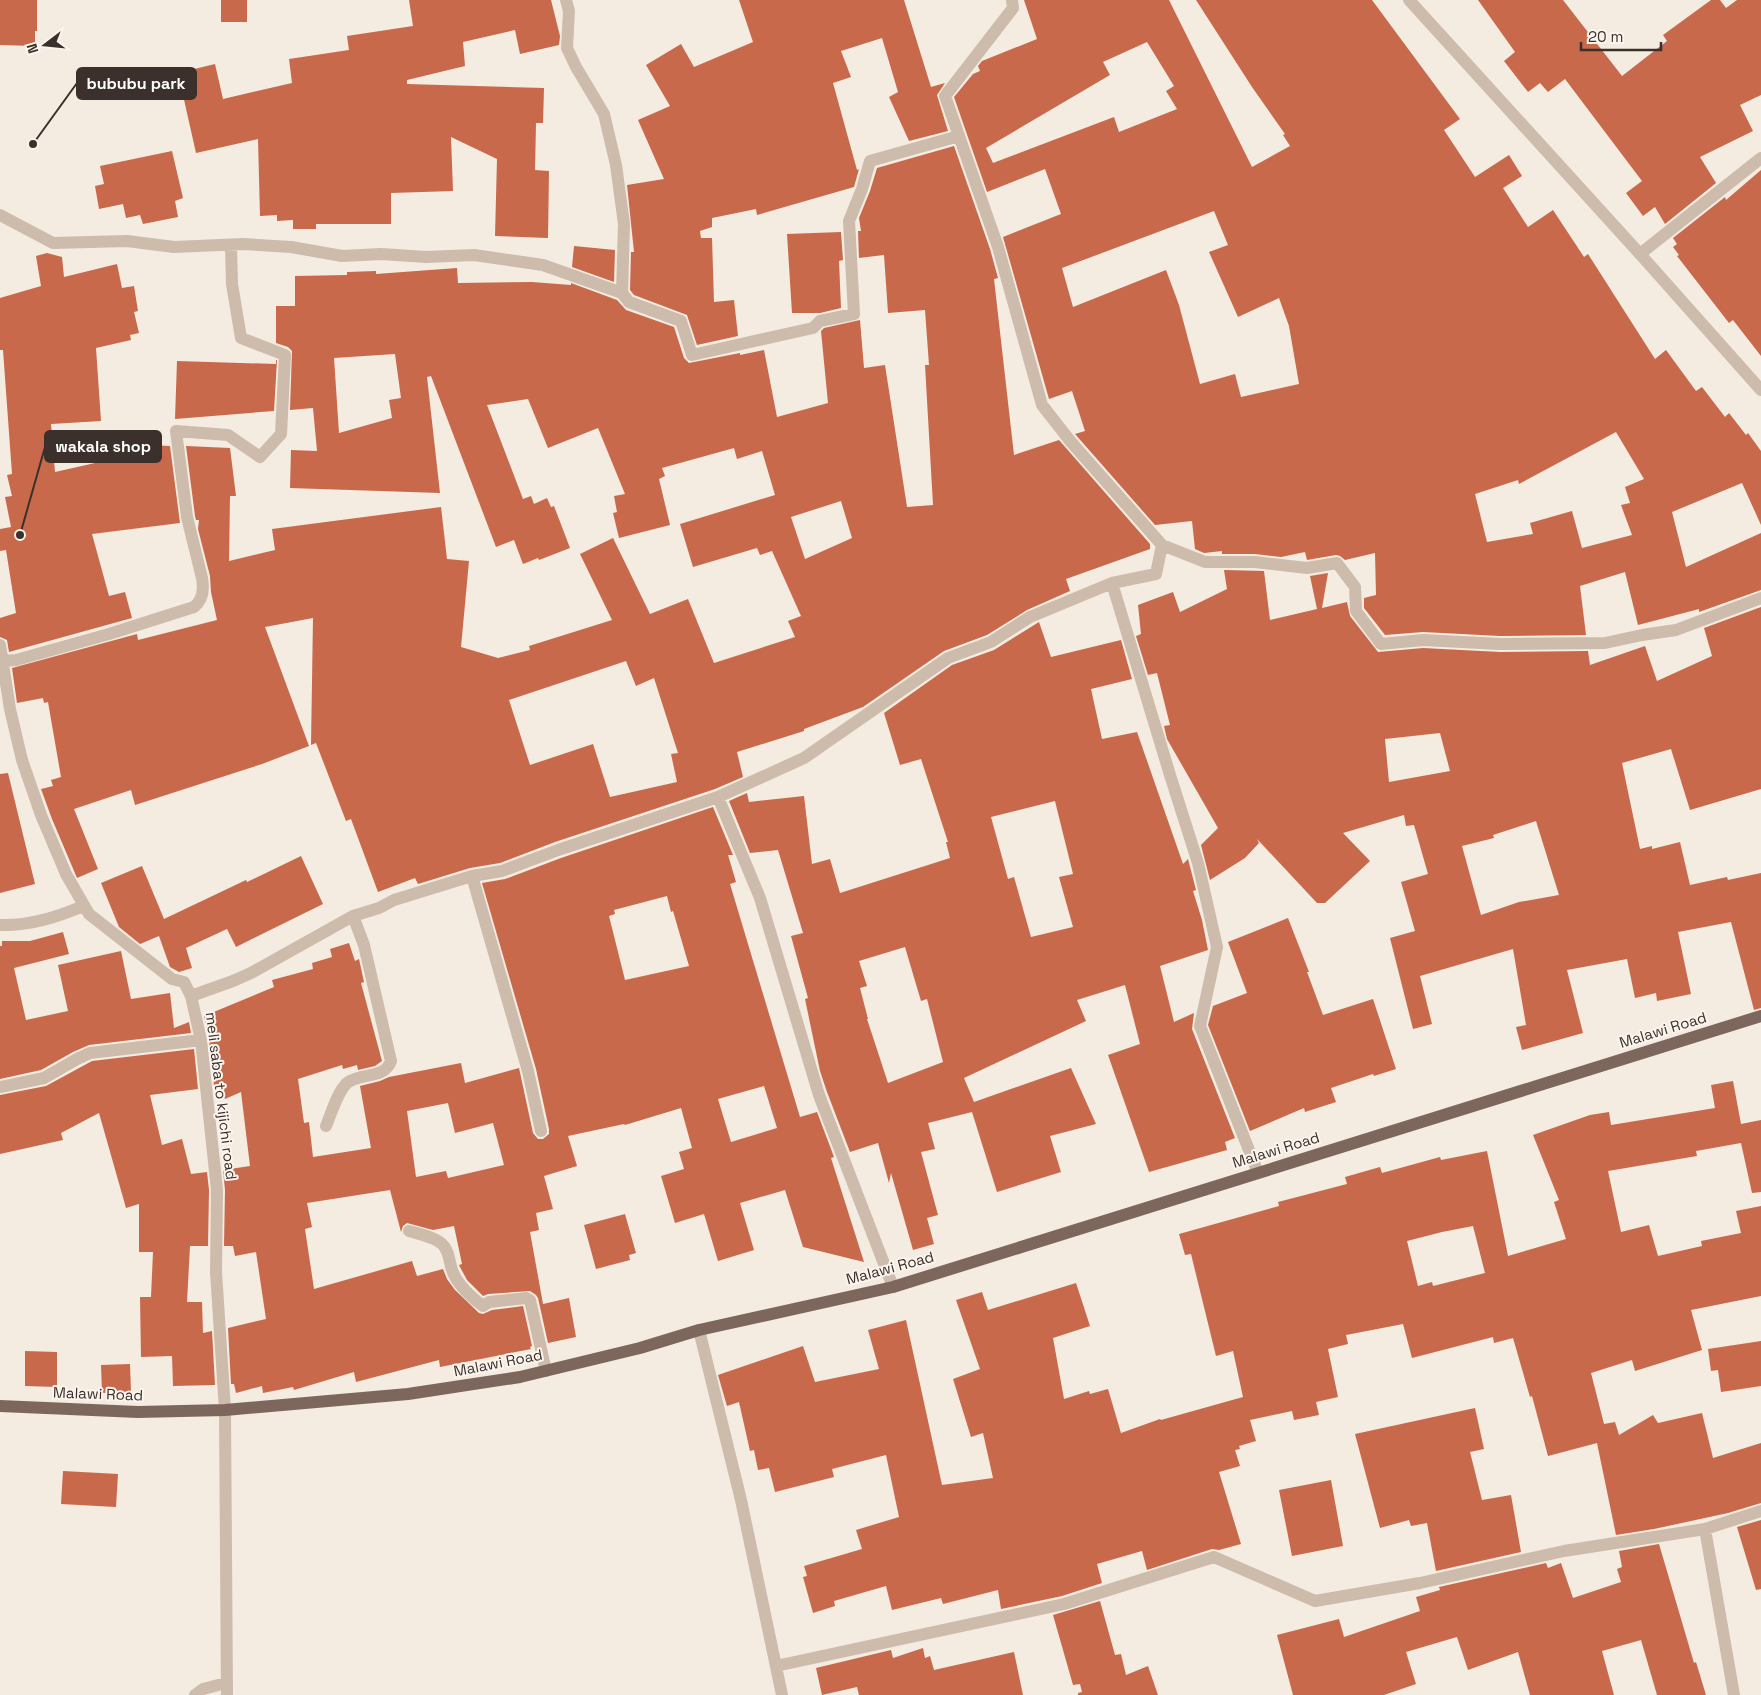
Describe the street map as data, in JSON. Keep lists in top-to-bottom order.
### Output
{
  "streets": {
    "main road": ["Malawi Road"],
    "street": ["meli saba to kijichi road"]
  },
  "crossings": [
    ["Malawi Road", "meli saba to kijichi road"]
  ],
  "places": ["bububu park", "wakala shop"],
  "scale_bar": "20 m",
  "north": "left"
}
